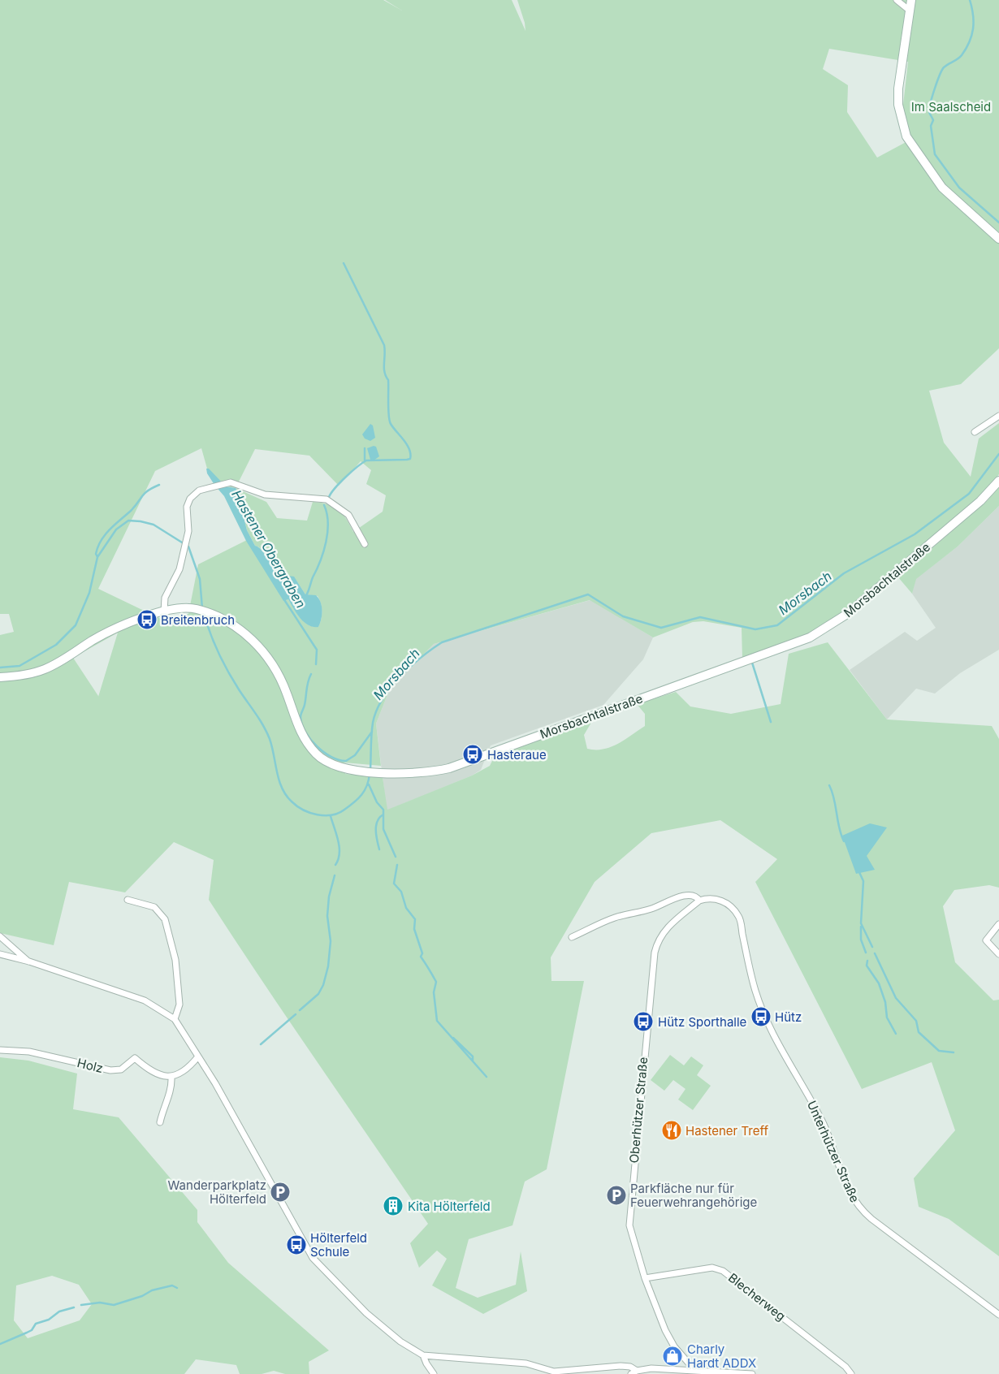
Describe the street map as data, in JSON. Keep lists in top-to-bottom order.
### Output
{
  "streets": {
    "main road": ["Morsbachtalstraße"],
    "street": [
      "Holz",
      "Oberhützer Straße",
      "Unterhützer Straße",
      "Blecherweg"
    ]
  },
  "crossings": [
    ["Oberhützer Straße", "Unterhützer Straße"],
    ["Oberhützer Straße", "Blecherweg"]
  ],
  "water": ["Hastener Obergraben", "Morsbach"],
  "parks": ["Im Saalscheid"],
  "places": {
    "bus stop": [
      "Breitenbruch",
      "Hasteraue",
      "Hütz",
      "Hütz Sporthalle",
      "Hölterfeld Schule"
    ],
    "restaurant": ["Hastener Treff"],
    "parking": ["Wanderparkplatz Hölterfeld", "Parkfläche nur für Feuerwehrangehörige"],
    "building": ["Kita Hölterfeld"],
    "shop": ["Charly Hardt ADDX"]
  }
}
